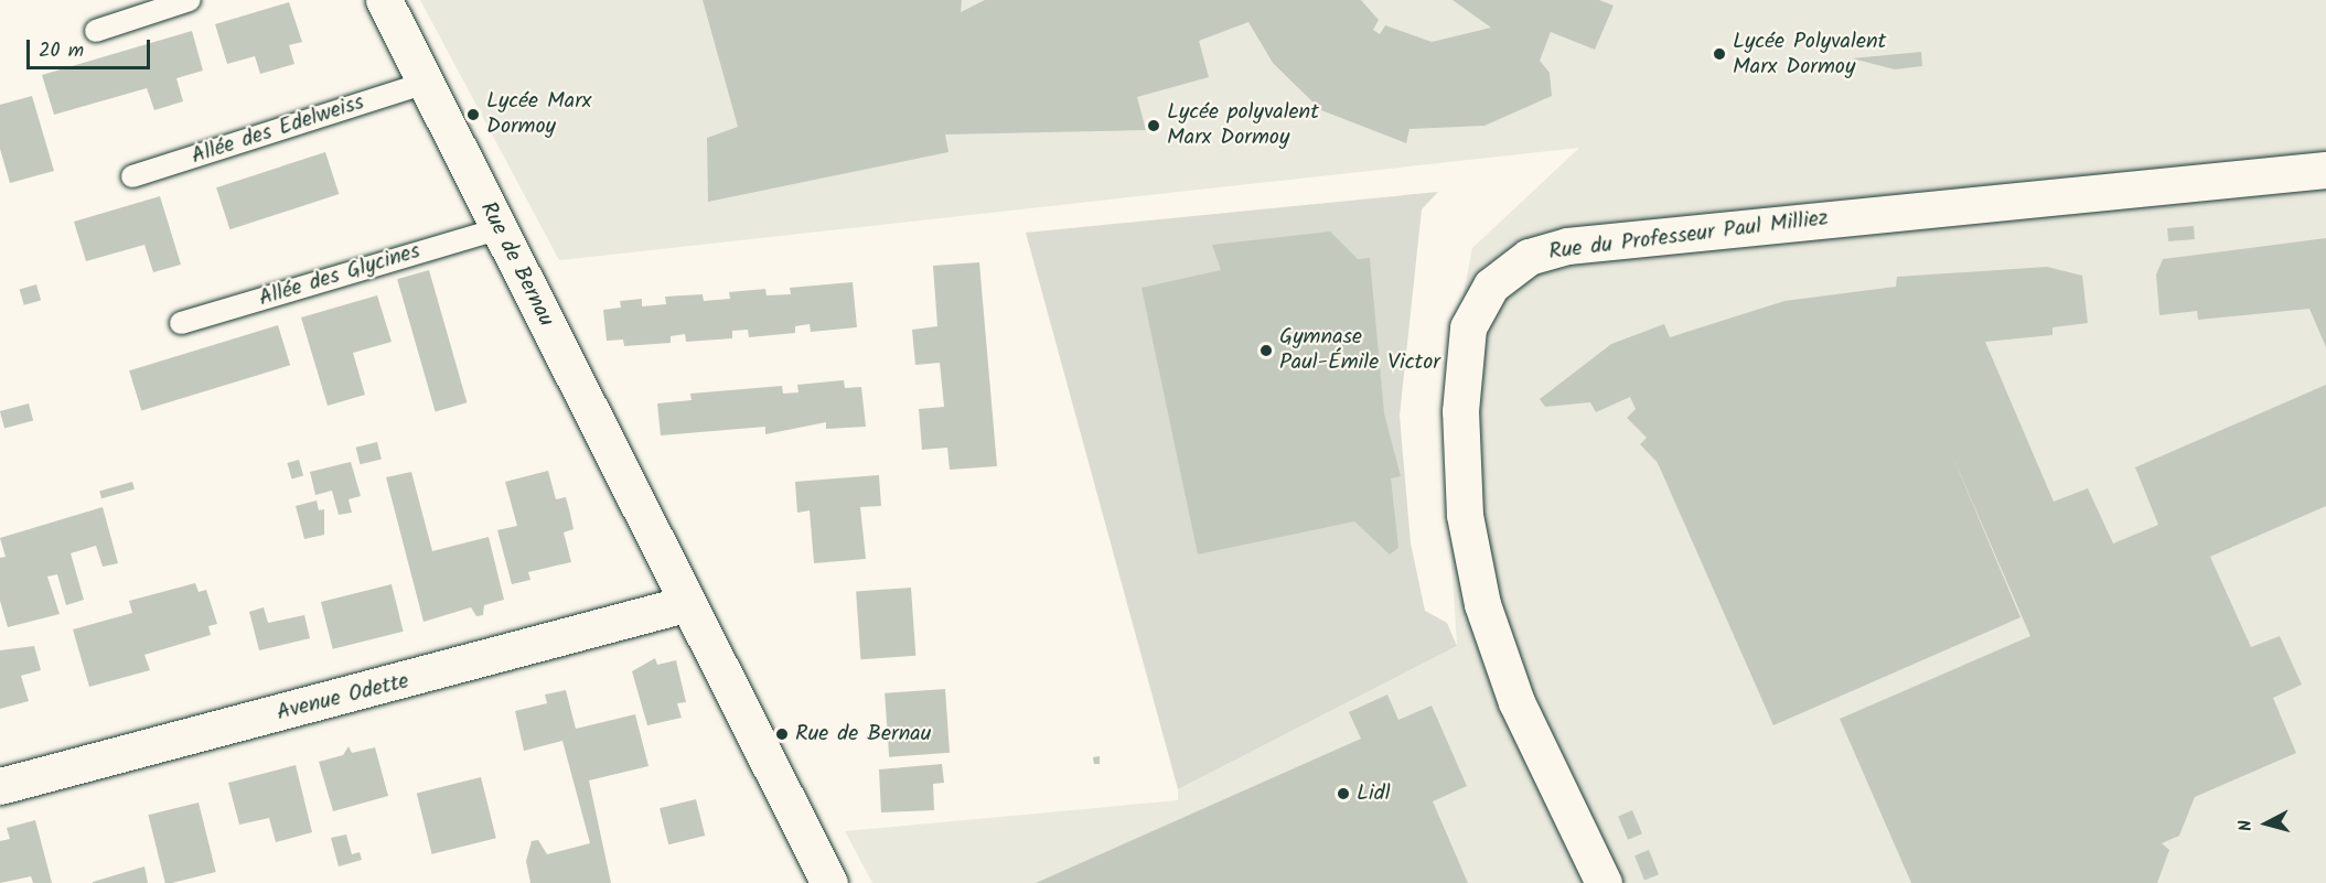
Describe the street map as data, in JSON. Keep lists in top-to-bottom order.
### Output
{
  "streets": {
    "street": ["Rue du Professeur Paul Milliez", "Rue de Bernau", "Avenue Odette"],
    "lane": ["Allée des Edelweiss", "Allée des Glycines"]
  },
  "crossings": [
    ["Allée des Edelweiss", "Rue de Bernau"],
    ["Rue de Bernau", "Allée des Glycines"],
    ["Rue de Bernau", "Avenue Odette"]
  ],
  "places": [
    "Lycée Polyvalent Marx Dormoy",
    "Lycée Marx Dormoy",
    "Lycée polyvalent Marx Dormoy",
    "Gymnase Paul-Émile Victor",
    "Rue de Bernau",
    "Lidl"
  ],
  "scale_bar": "20 m",
  "north": "left"
}
